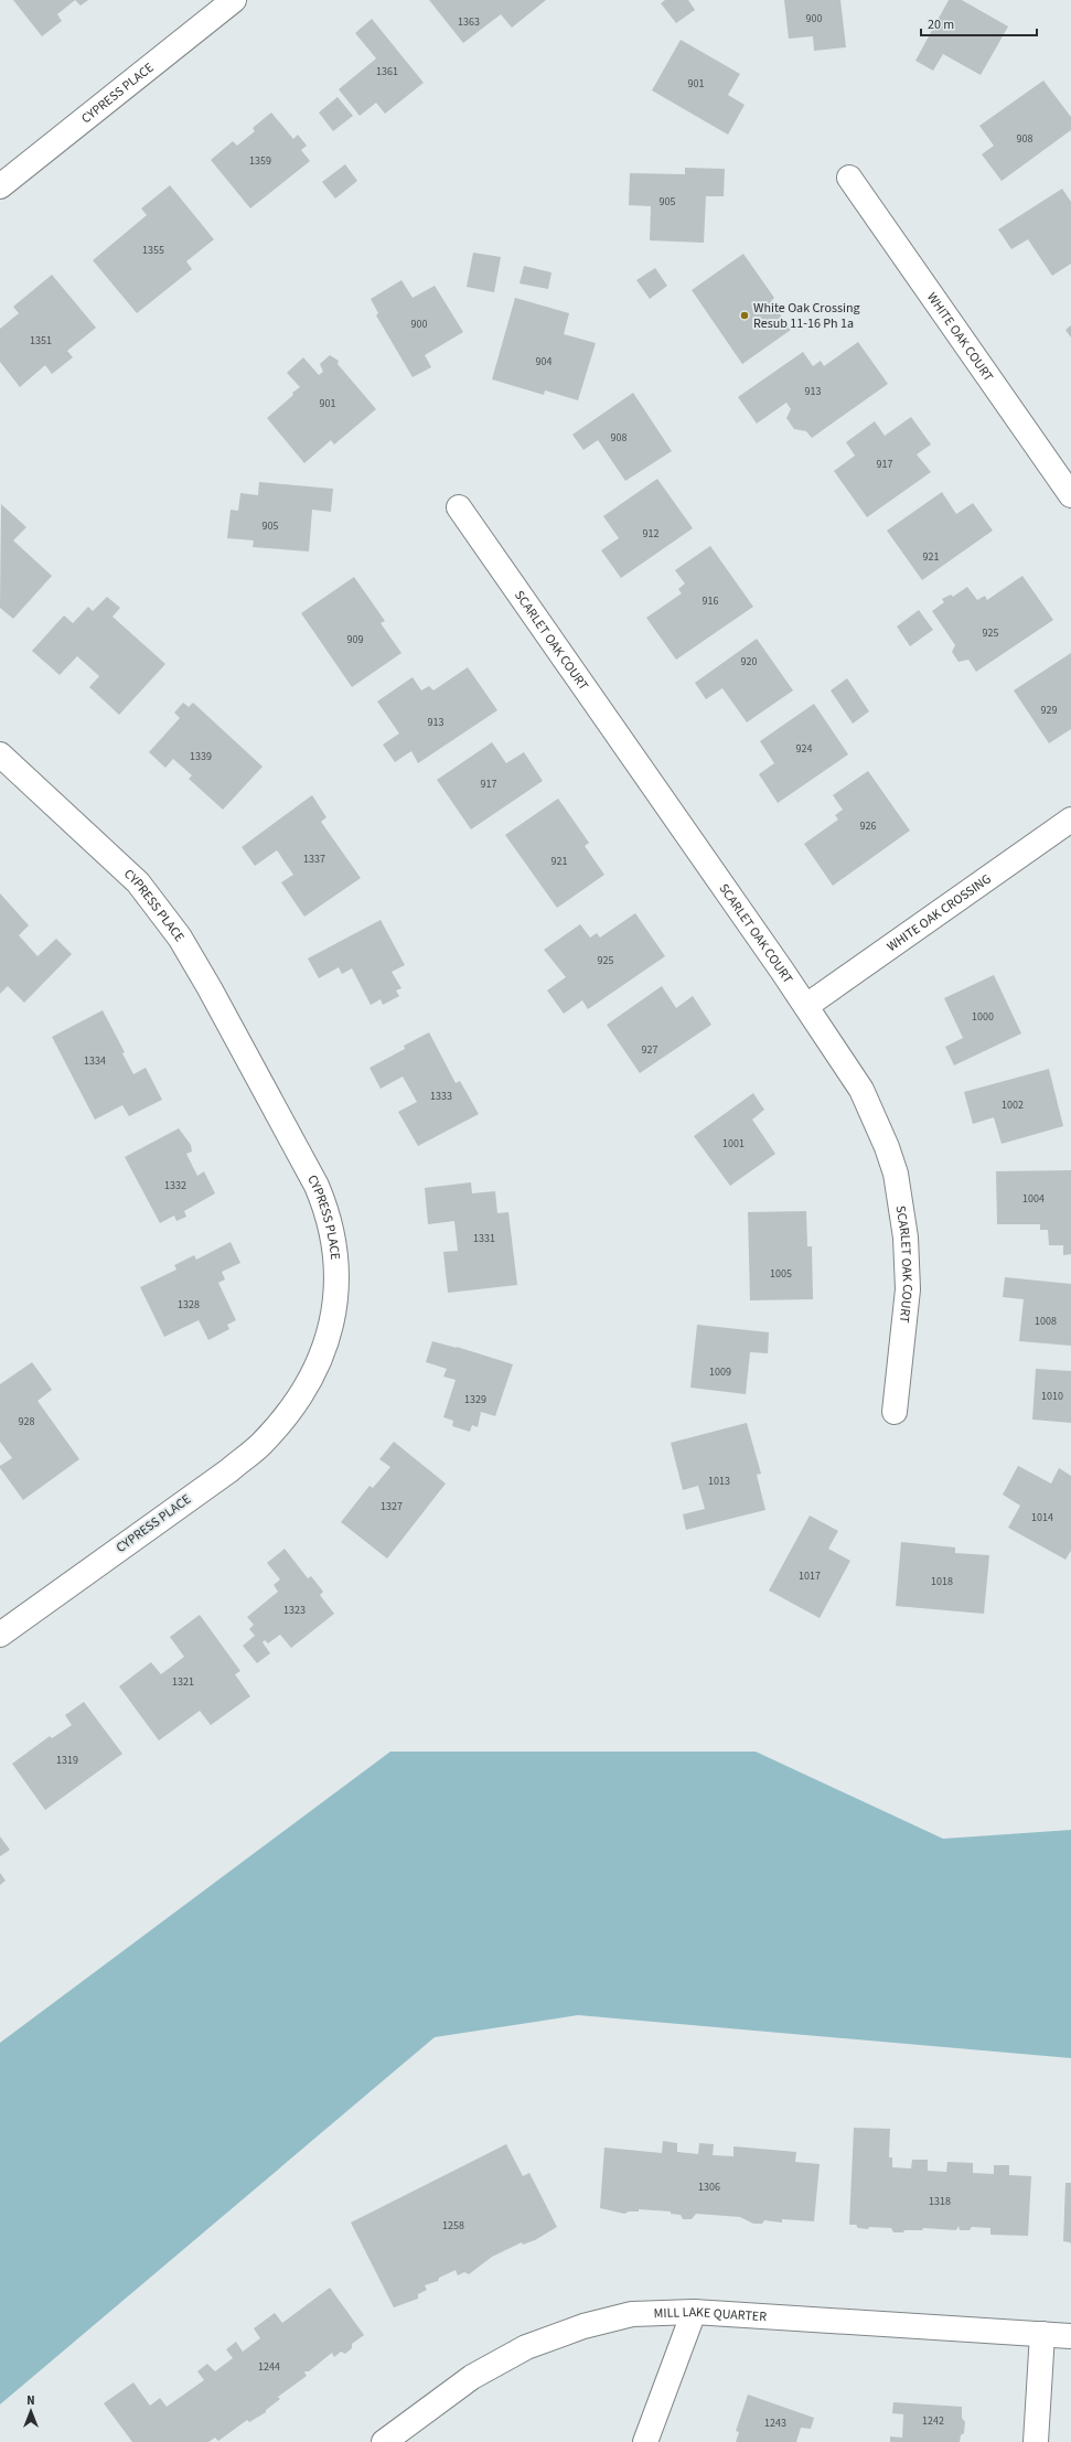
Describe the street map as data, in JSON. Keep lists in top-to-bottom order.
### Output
{
  "streets": {
    "street": [
      "CYPRESS PLACE",
      "WHITE OAK COURT",
      "SCARLET OAK COURT",
      "WHITE OAK CROSSING",
      "MILL LAKE QUARTER"
    ]
  },
  "crossings": [
    ["SCARLET OAK COURT", "WHITE OAK CROSSING"]
  ],
  "places": ["White Oak Crossing Resub 11-16 Ph 1a"],
  "house_numbers": [
    "900",
    "1363",
    "1361",
    "901",
    "908",
    "1359",
    "905",
    "1355",
    "900",
    "1351",
    "904",
    "913",
    "901",
    "908",
    "917",
    "905",
    "912",
    "921",
    "916",
    "925",
    "909",
    "920",
    "929",
    "913",
    "924",
    "1339",
    "917",
    "926",
    "1337",
    "921",
    "925",
    "1000",
    "927",
    "1334",
    "1333",
    "1002",
    "1001",
    "1332",
    "1004",
    "1331",
    "1005",
    "1328",
    "1008",
    "1009",
    "1010",
    "1329",
    "928",
    "1013",
    "1327",
    "1014",
    "1017",
    "1018",
    "1323",
    "1321",
    "1319",
    "1306",
    "1318",
    "1258",
    "1244",
    "1242",
    "1243"
  ],
  "scale_bar": "20 m",
  "north": "top"
}
